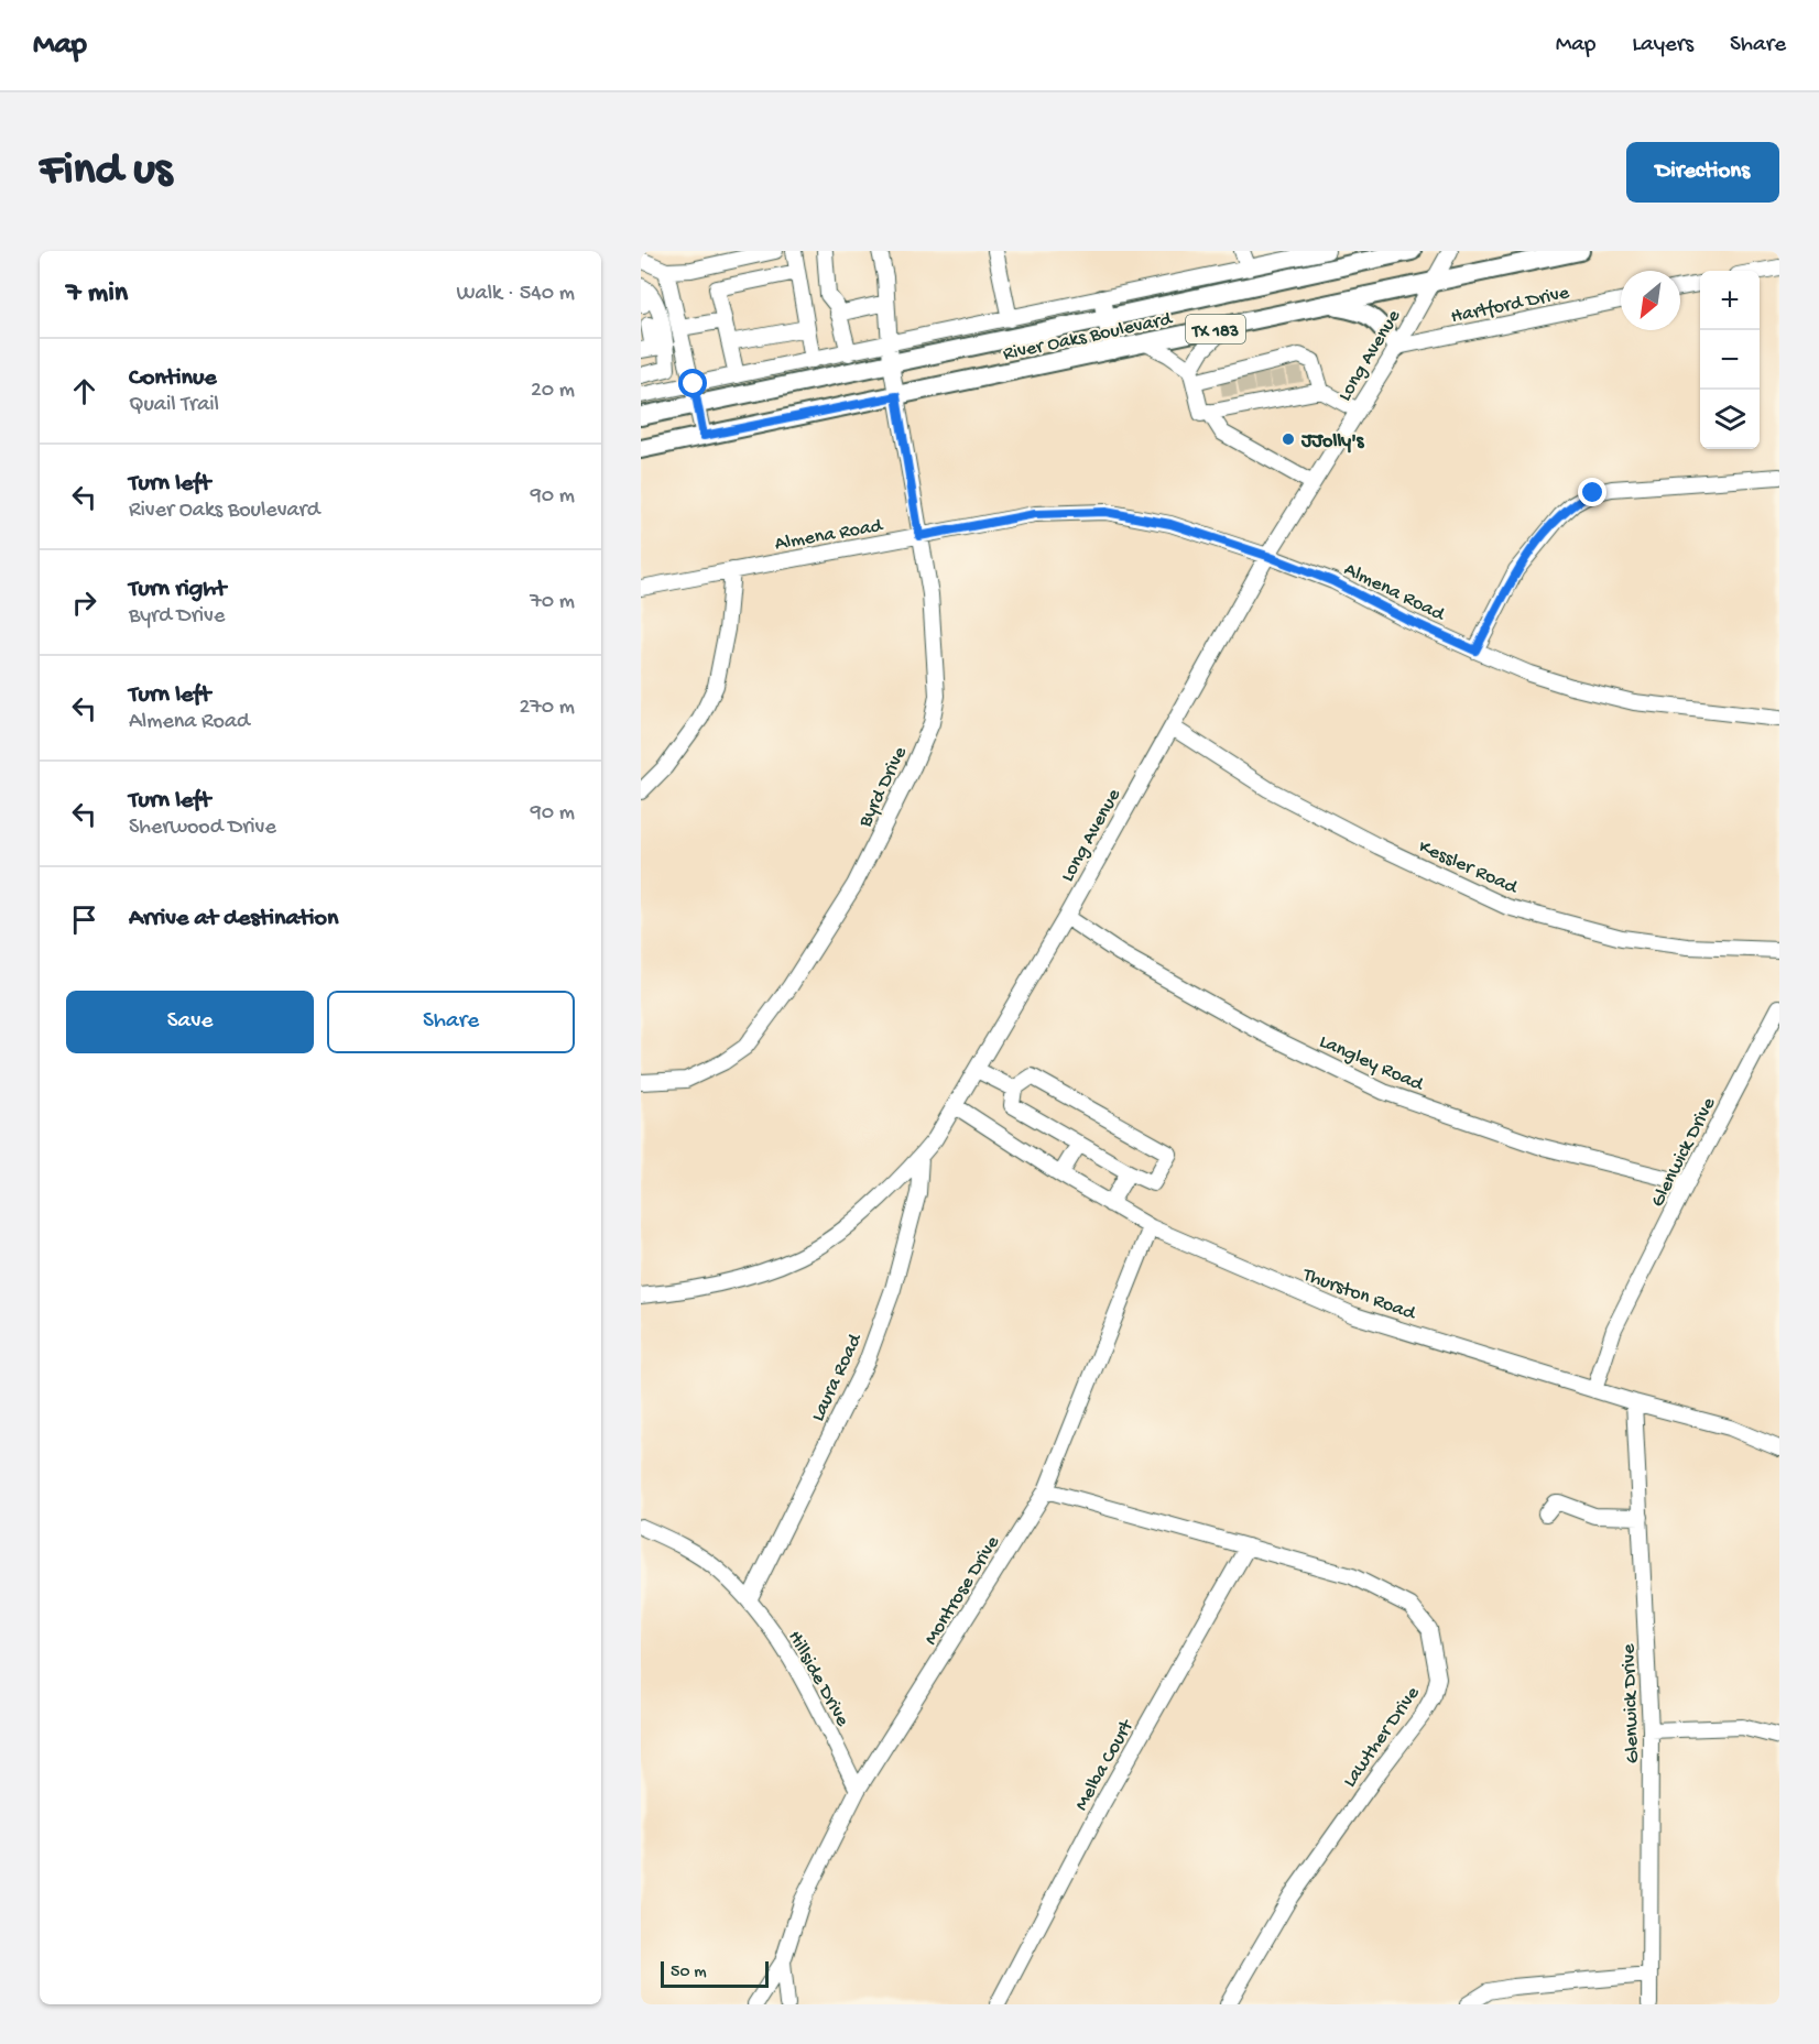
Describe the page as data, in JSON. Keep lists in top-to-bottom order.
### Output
{
  "streets": {
    "main road": ["TX 183", "River Oaks Boulevard"],
    "street": [
      "Hartford Drive",
      "Long Avenue",
      "Almena Road",
      "Byrd Drive",
      "Kessler Road",
      "Langley Road",
      "Glenwick Drive",
      "Thurston Road",
      "Laura Road",
      "Montrose Drive",
      "Hillside Drive",
      "Lawther Drive",
      "Melba Court"
    ]
  },
  "crossings": [
    ["Hartford Drive", "Long Avenue"],
    ["River Oaks Boulevard", "Long Avenue"],
    ["River Oaks Boulevard", "Byrd Drive"],
    ["Long Avenue", "Almena Road"],
    ["Long Avenue", "Kessler Road"],
    ["Long Avenue", "Langley Road"],
    ["Long Avenue", "Thurston Road"],
    ["Long Avenue", "Laura Road"],
    ["Almena Road", "Byrd Drive"],
    ["Langley Road", "Glenwick Drive"],
    ["Glenwick Drive", "Thurston Road"],
    ["Thurston Road", "Montrose Drive"],
    ["Laura Road", "Hillside Drive"],
    ["Montrose Drive", "Hillside Drive"],
    ["Montrose Drive", "Lawther Drive"],
    ["Lawther Drive", "Melba Court"]
  ],
  "places": ["JJolly's"],
  "scale_bar": "50 m",
  "north": "bottom left",
  "page": {
    "header": "Map",
    "nav": ["Map", "Layers", "Share"],
    "buttons": [
      "Directions",
      ["Save", "Share"]
    ],
    "title": "Find us",
    "heading": ["7 min", "Walk · 540 m"],
    "map_buttons": ["+", "−"],
    "list": [
      ["Continue", "Quail Trail", "20 m"],
      ["Turn left", "River Oaks Boulevard", "90 m"],
      ["Turn right", "Byrd Drive", "70 m"],
      ["Turn left", "Almena Road", "270 m"],
      ["Turn left", "Sherwood Drive", "90 m"],
      "Arrive at destination"
    ],
    "scale": "50 m"
  }
}
